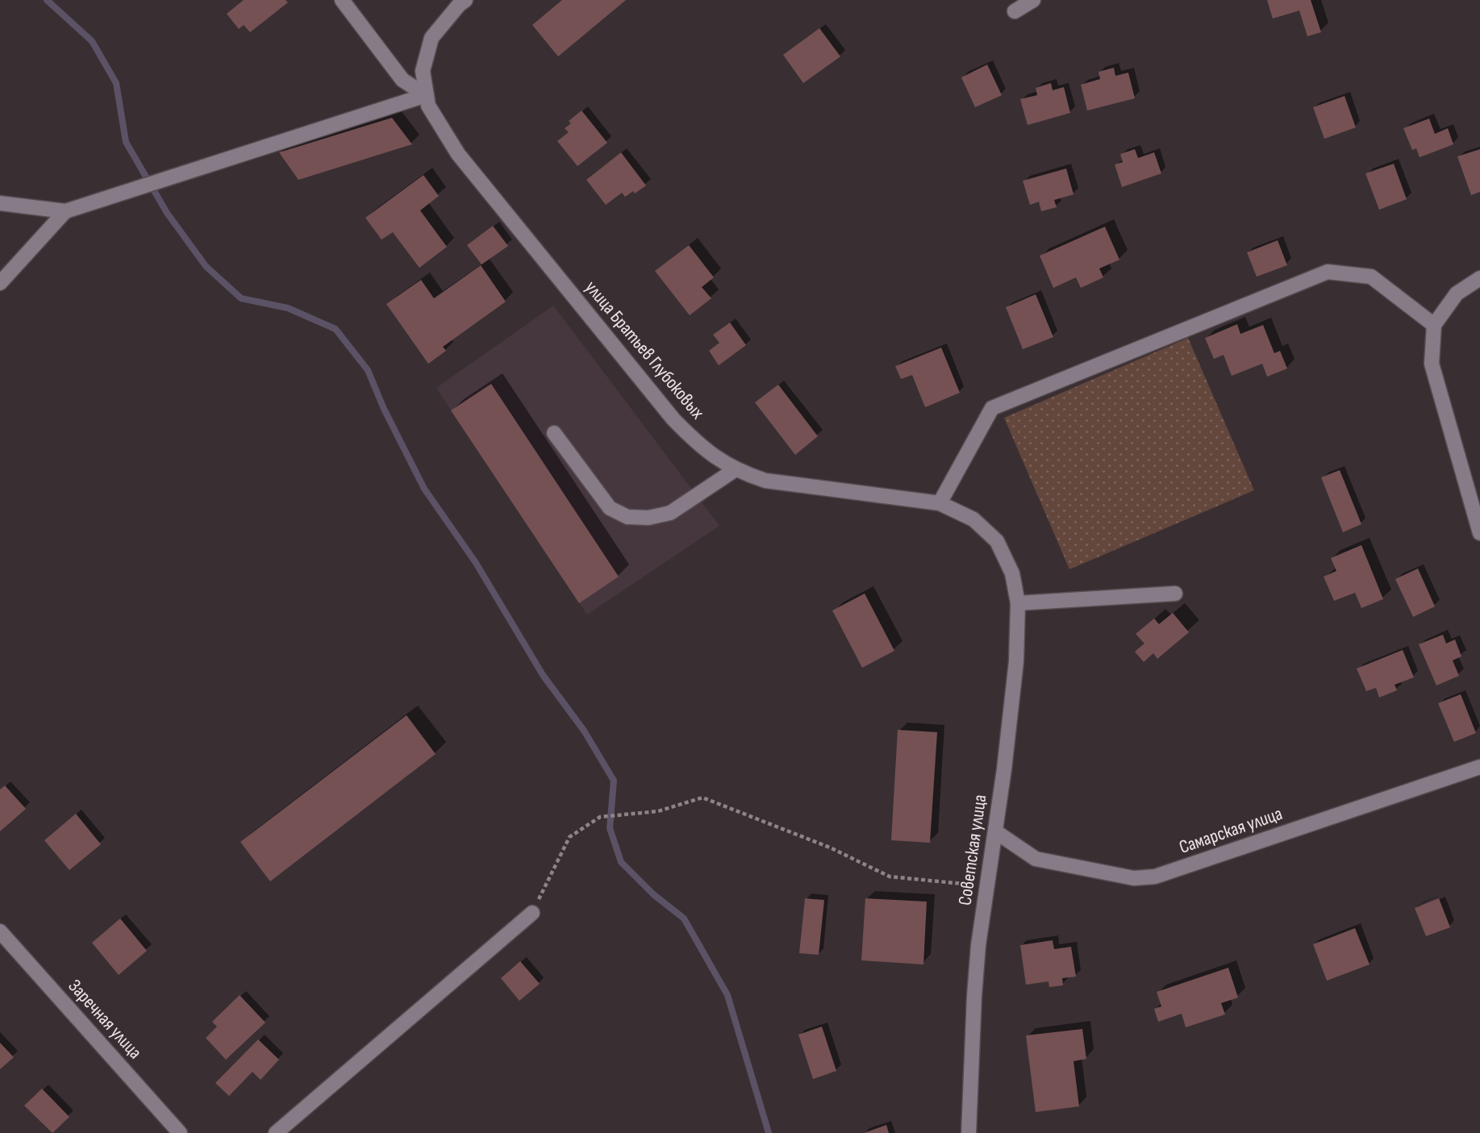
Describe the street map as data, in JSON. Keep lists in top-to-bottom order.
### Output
{
  "streets": {
    "street": [
      "улица Братьев Глубоковых",
      "Самарская улица",
      "Советская улица",
      "Заречная улица"
    ]
  },
  "crossings": [
    ["улица Братьев Глубоковых", "Советская улица"],
    ["Самарская улица", "Советская улица"]
  ]
}
